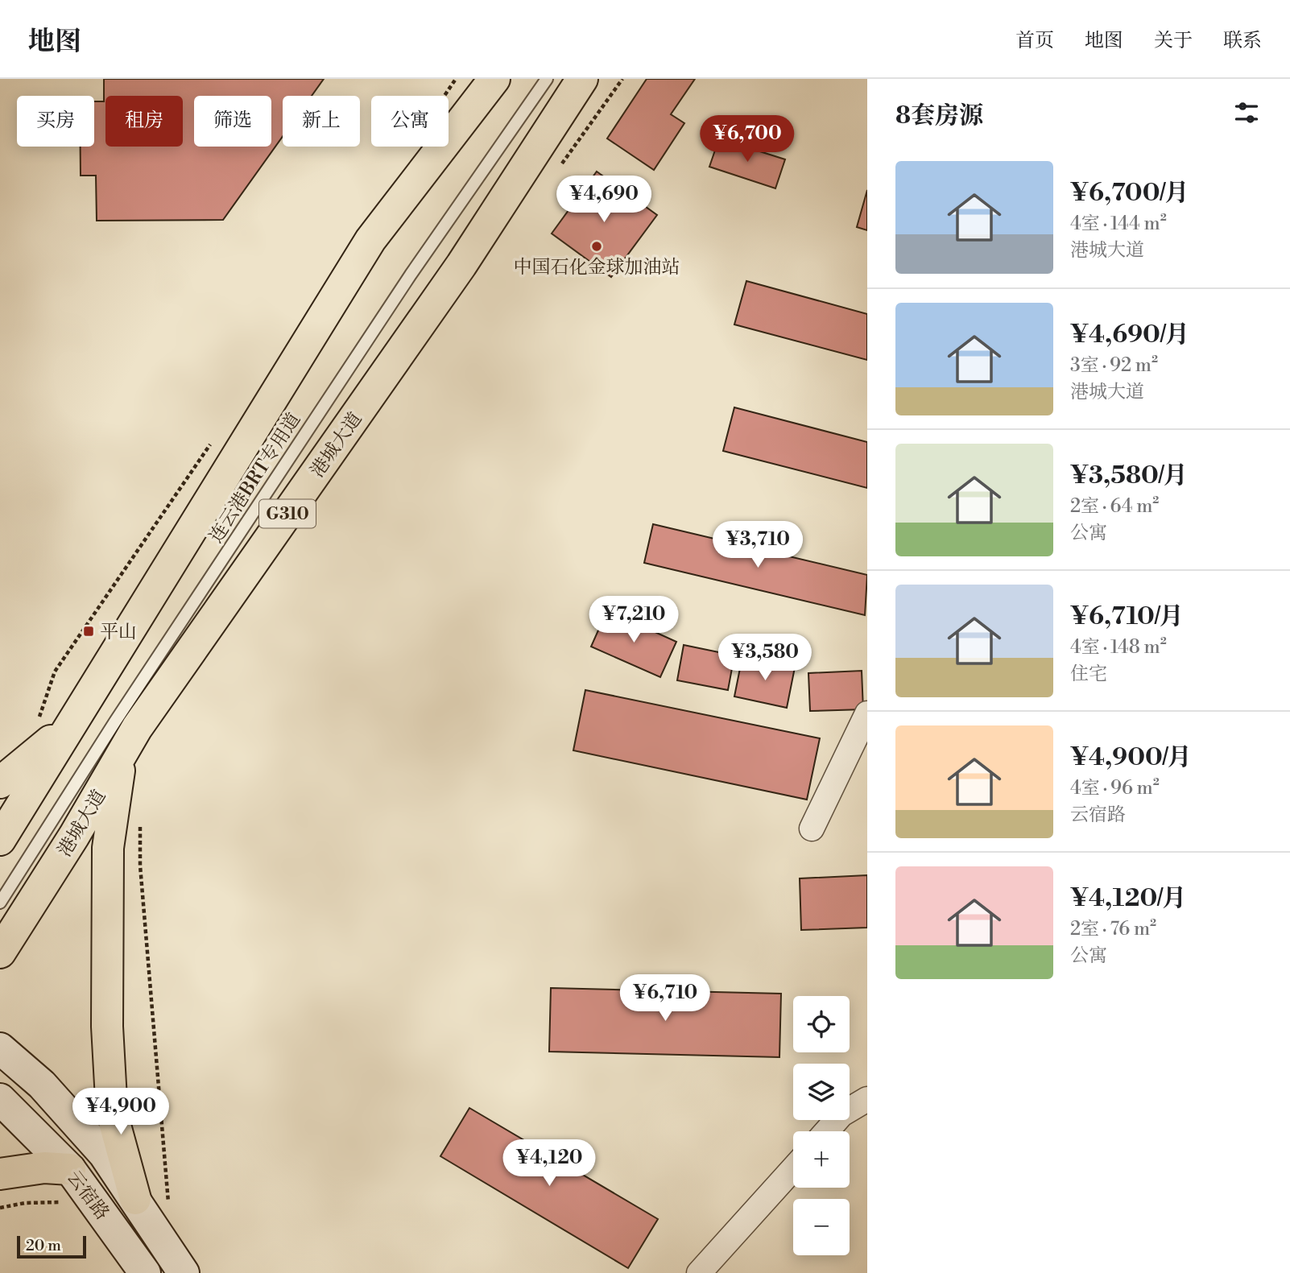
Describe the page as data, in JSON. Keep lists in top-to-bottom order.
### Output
{
  "streets": {
    "highway": ["港城大道", "G310"],
    "main road": ["云宿路"],
    "lane": ["连云港BRT专用道"]
  },
  "places": {
    "other": ["中国石化金球加油站"],
    "transit": ["平山"]
  },
  "scale_bar": "20 m",
  "page": {
    "header": "地图",
    "nav": [
      "首页",
      "地图",
      "关于",
      "联系"
    ],
    "heading": "8套房源",
    "chip": [
      "买房",
      "租房",
      "筛选",
      "新上",
      "公寓"
    ],
    "price": [
      "¥6,700",
      "¥4,690",
      "¥3,710",
      "¥7,210",
      "¥3,580",
      "¥6,710",
      "¥4,900",
      "¥4,120"
    ],
    "list": [
      {
        "name": "¥6,700/月",
        "note": "4室 · 144 m² · 港城大道"
      },
      {
        "name": "¥4,690/月",
        "note": "3室 · 92 m² · 港城大道"
      },
      {
        "name": "¥3,580/月",
        "note": "2室 · 64 m² · 公寓"
      },
      {
        "name": "¥6,710/月",
        "note": "4室 · 148 m² · 住宅"
      },
      {
        "name": "¥4,900/月",
        "note": "4室 · 96 m² · 云宿路"
      },
      {
        "name": "¥4,120/月",
        "note": "2室 · 76 m² · 公寓"
      }
    ],
    "map_buttons": ["+", "−"],
    "scale": "20 m"
  }
}
